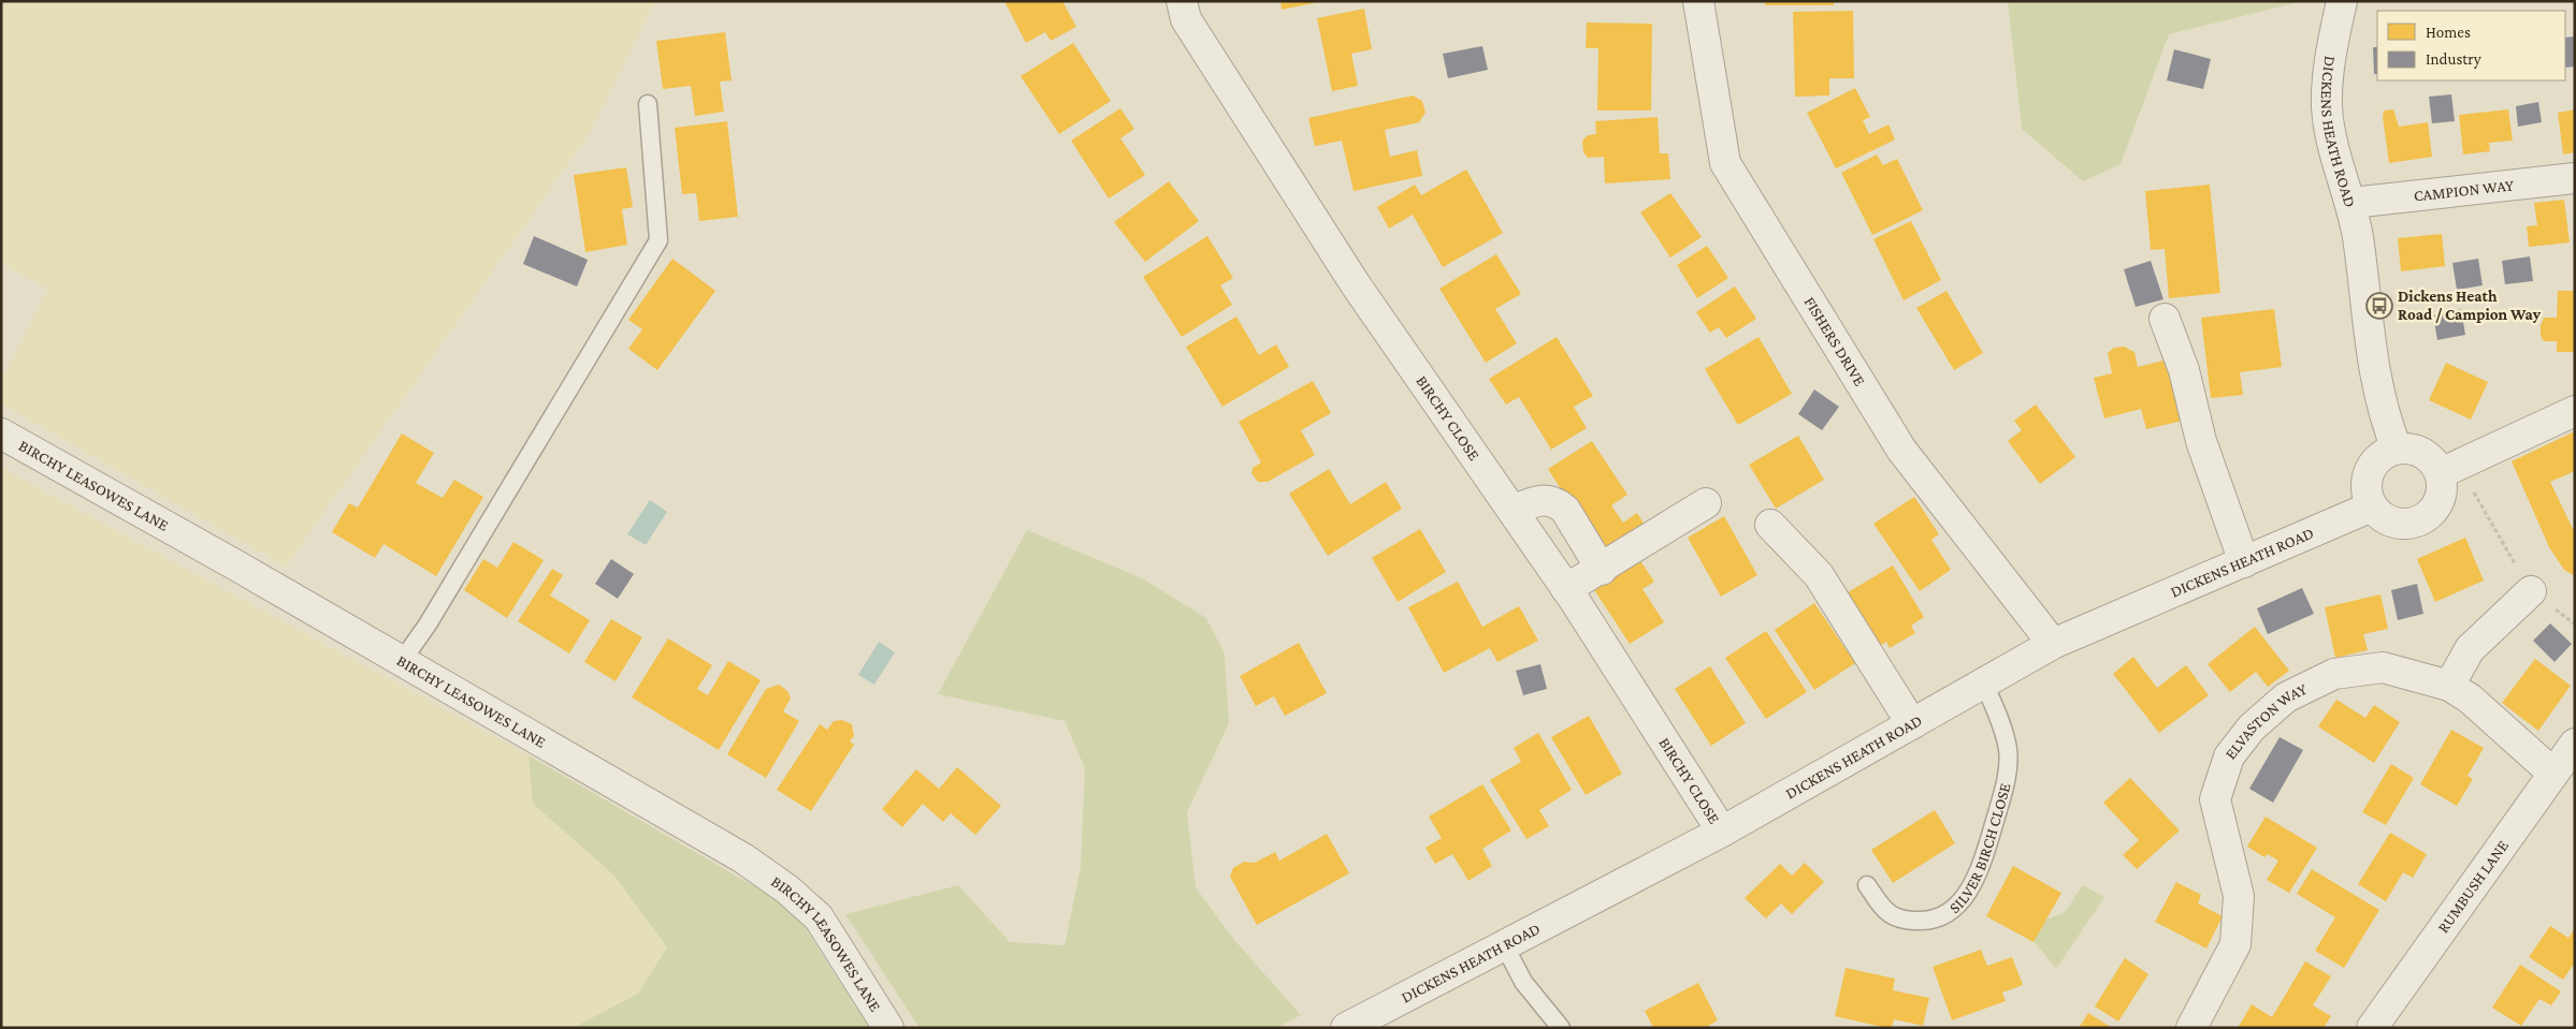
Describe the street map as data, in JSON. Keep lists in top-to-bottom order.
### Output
{
  "streets": {
    "street": [
      "DICKENS HEATH ROAD",
      "CAMPION WAY",
      "FISHERS DRIVE",
      "BIRCHY CLOSE",
      "BIRCHY LEASOWES LANE",
      "ELVASTON WAY",
      "RUMBUSH LANE"
    ],
    "lane": ["SILVER BIRCH CLOSE"]
  },
  "crossings": [
    ["DICKENS HEATH ROAD", "CAMPION WAY"],
    ["DICKENS HEATH ROAD", "FISHERS DRIVE"],
    ["DICKENS HEATH ROAD", "BIRCHY CLOSE"],
    ["DICKENS HEATH ROAD", "SILVER BIRCH CLOSE"],
    ["ELVASTON WAY", "RUMBUSH LANE"]
  ],
  "places": {
    "bus stop": ["Dickens Heath Road / Campion Way"]
  },
  "legend": ["Homes", "Industry"]
}
